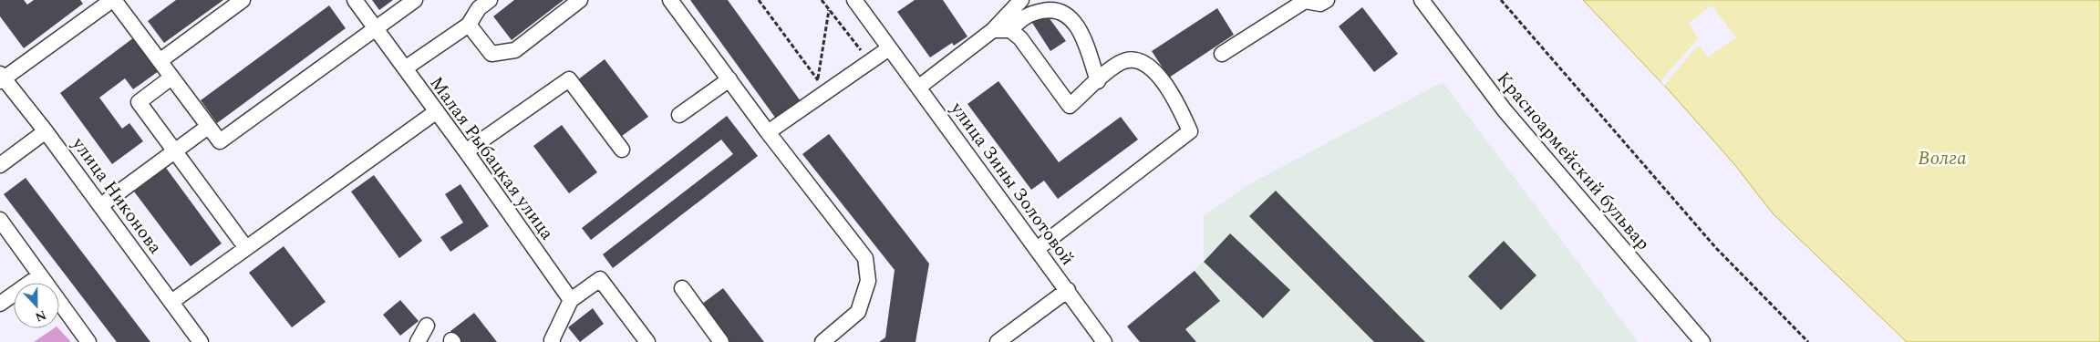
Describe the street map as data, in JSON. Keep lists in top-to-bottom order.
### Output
{
  "streets": {
    "street": [
      "Малая Рыбацкая улица",
      "Красноармейский бульвар",
      "улица Зины Золотовой",
      "улица Никонова"
    ]
  },
  "water": ["Волга"],
  "north": "bottom"
}
